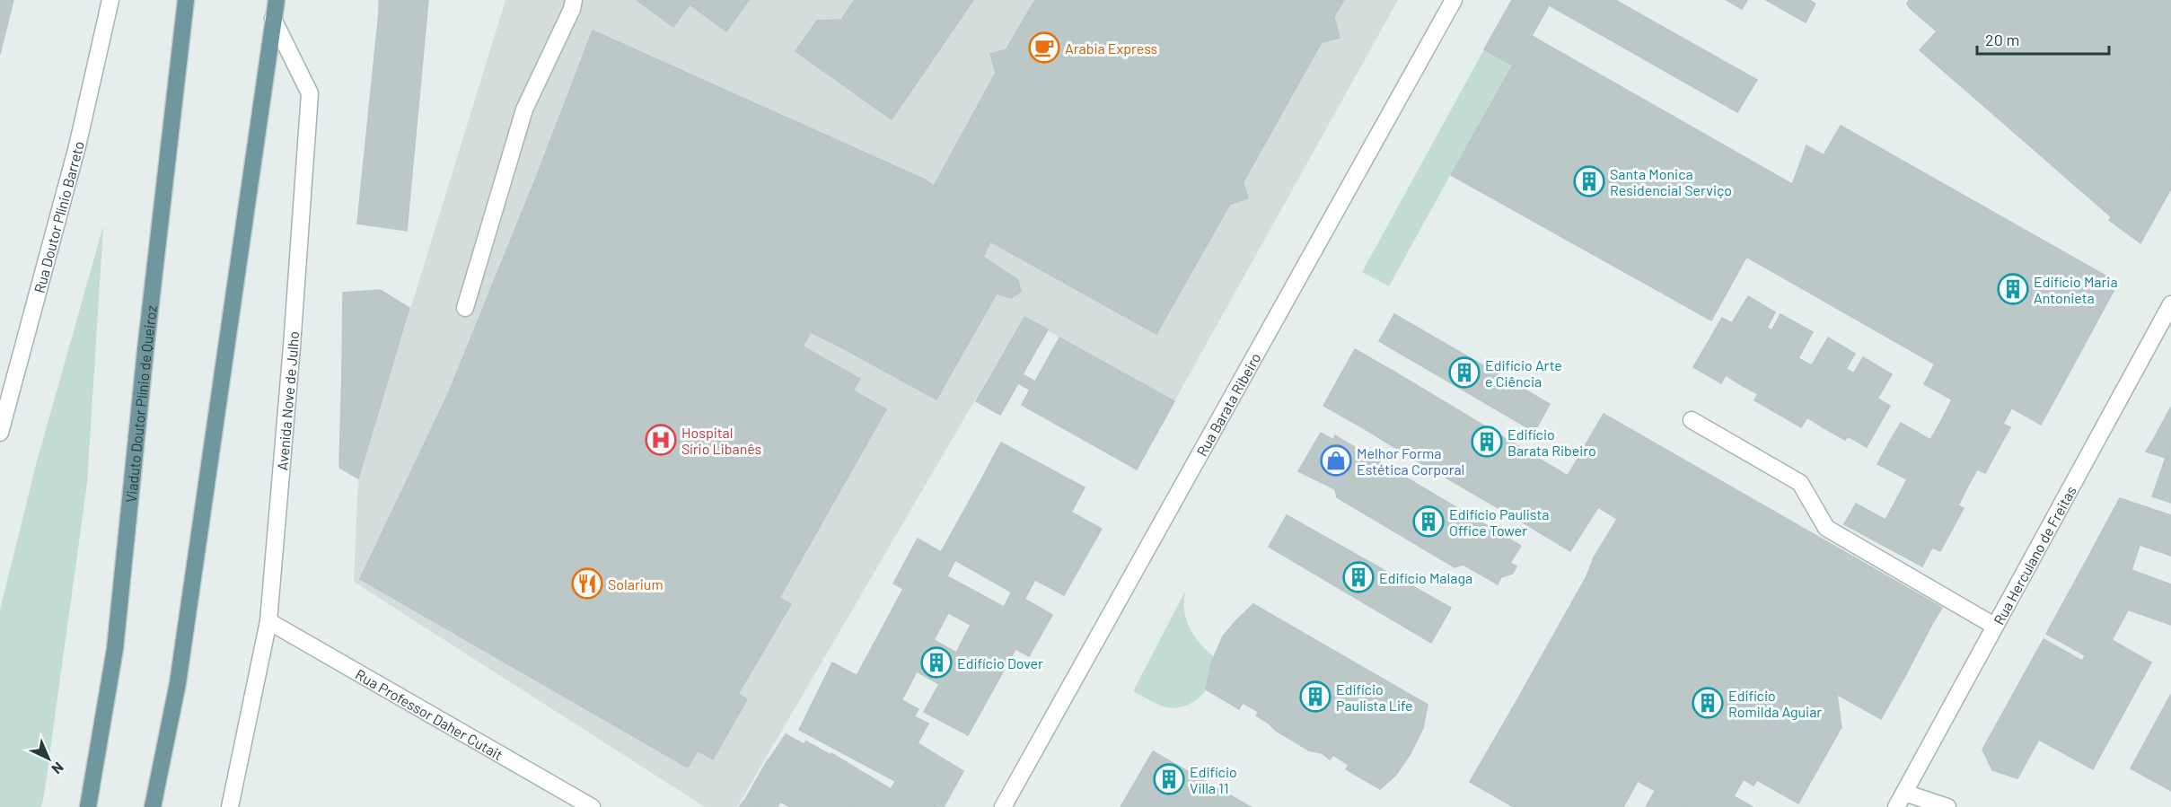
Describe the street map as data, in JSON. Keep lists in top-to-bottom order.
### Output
{
  "streets": {
    "main road": ["Viaduto Doutor Plínio de Queiroz"],
    "street": [
      "Rua Doutor Plínio Barreto",
      "Avenida Nove de Julho",
      "Rua Barata Ribeiro",
      "Rua Herculano de Freitas",
      "Rua Professor Daher Cutait"
    ]
  },
  "crossings": [
    ["Avenida Nove de Julho", "Rua Professor Daher Cutait"]
  ],
  "places": {
    "cafe": ["Arabia Express"],
    "building": [
      "Santa Monica Residencial Serviço",
      "Edifício Maria Antonieta",
      "Edifício Arte e Ciência",
      "Edifício Barata Ribeiro",
      "Edifício Paulista Office Tower",
      "Edifício Malaga",
      "Edifício Dover",
      "Edifício Paulista Life",
      "Edifício Romilda Aguiar",
      "Edifício Villa 11"
    ],
    "hospital": ["Hospital Sírio Libanês"],
    "shop": ["Melhor Forma Estética Corporal"],
    "restaurant": ["Solarium"]
  },
  "scale_bar": "20 m",
  "north": "bottom right"
}
